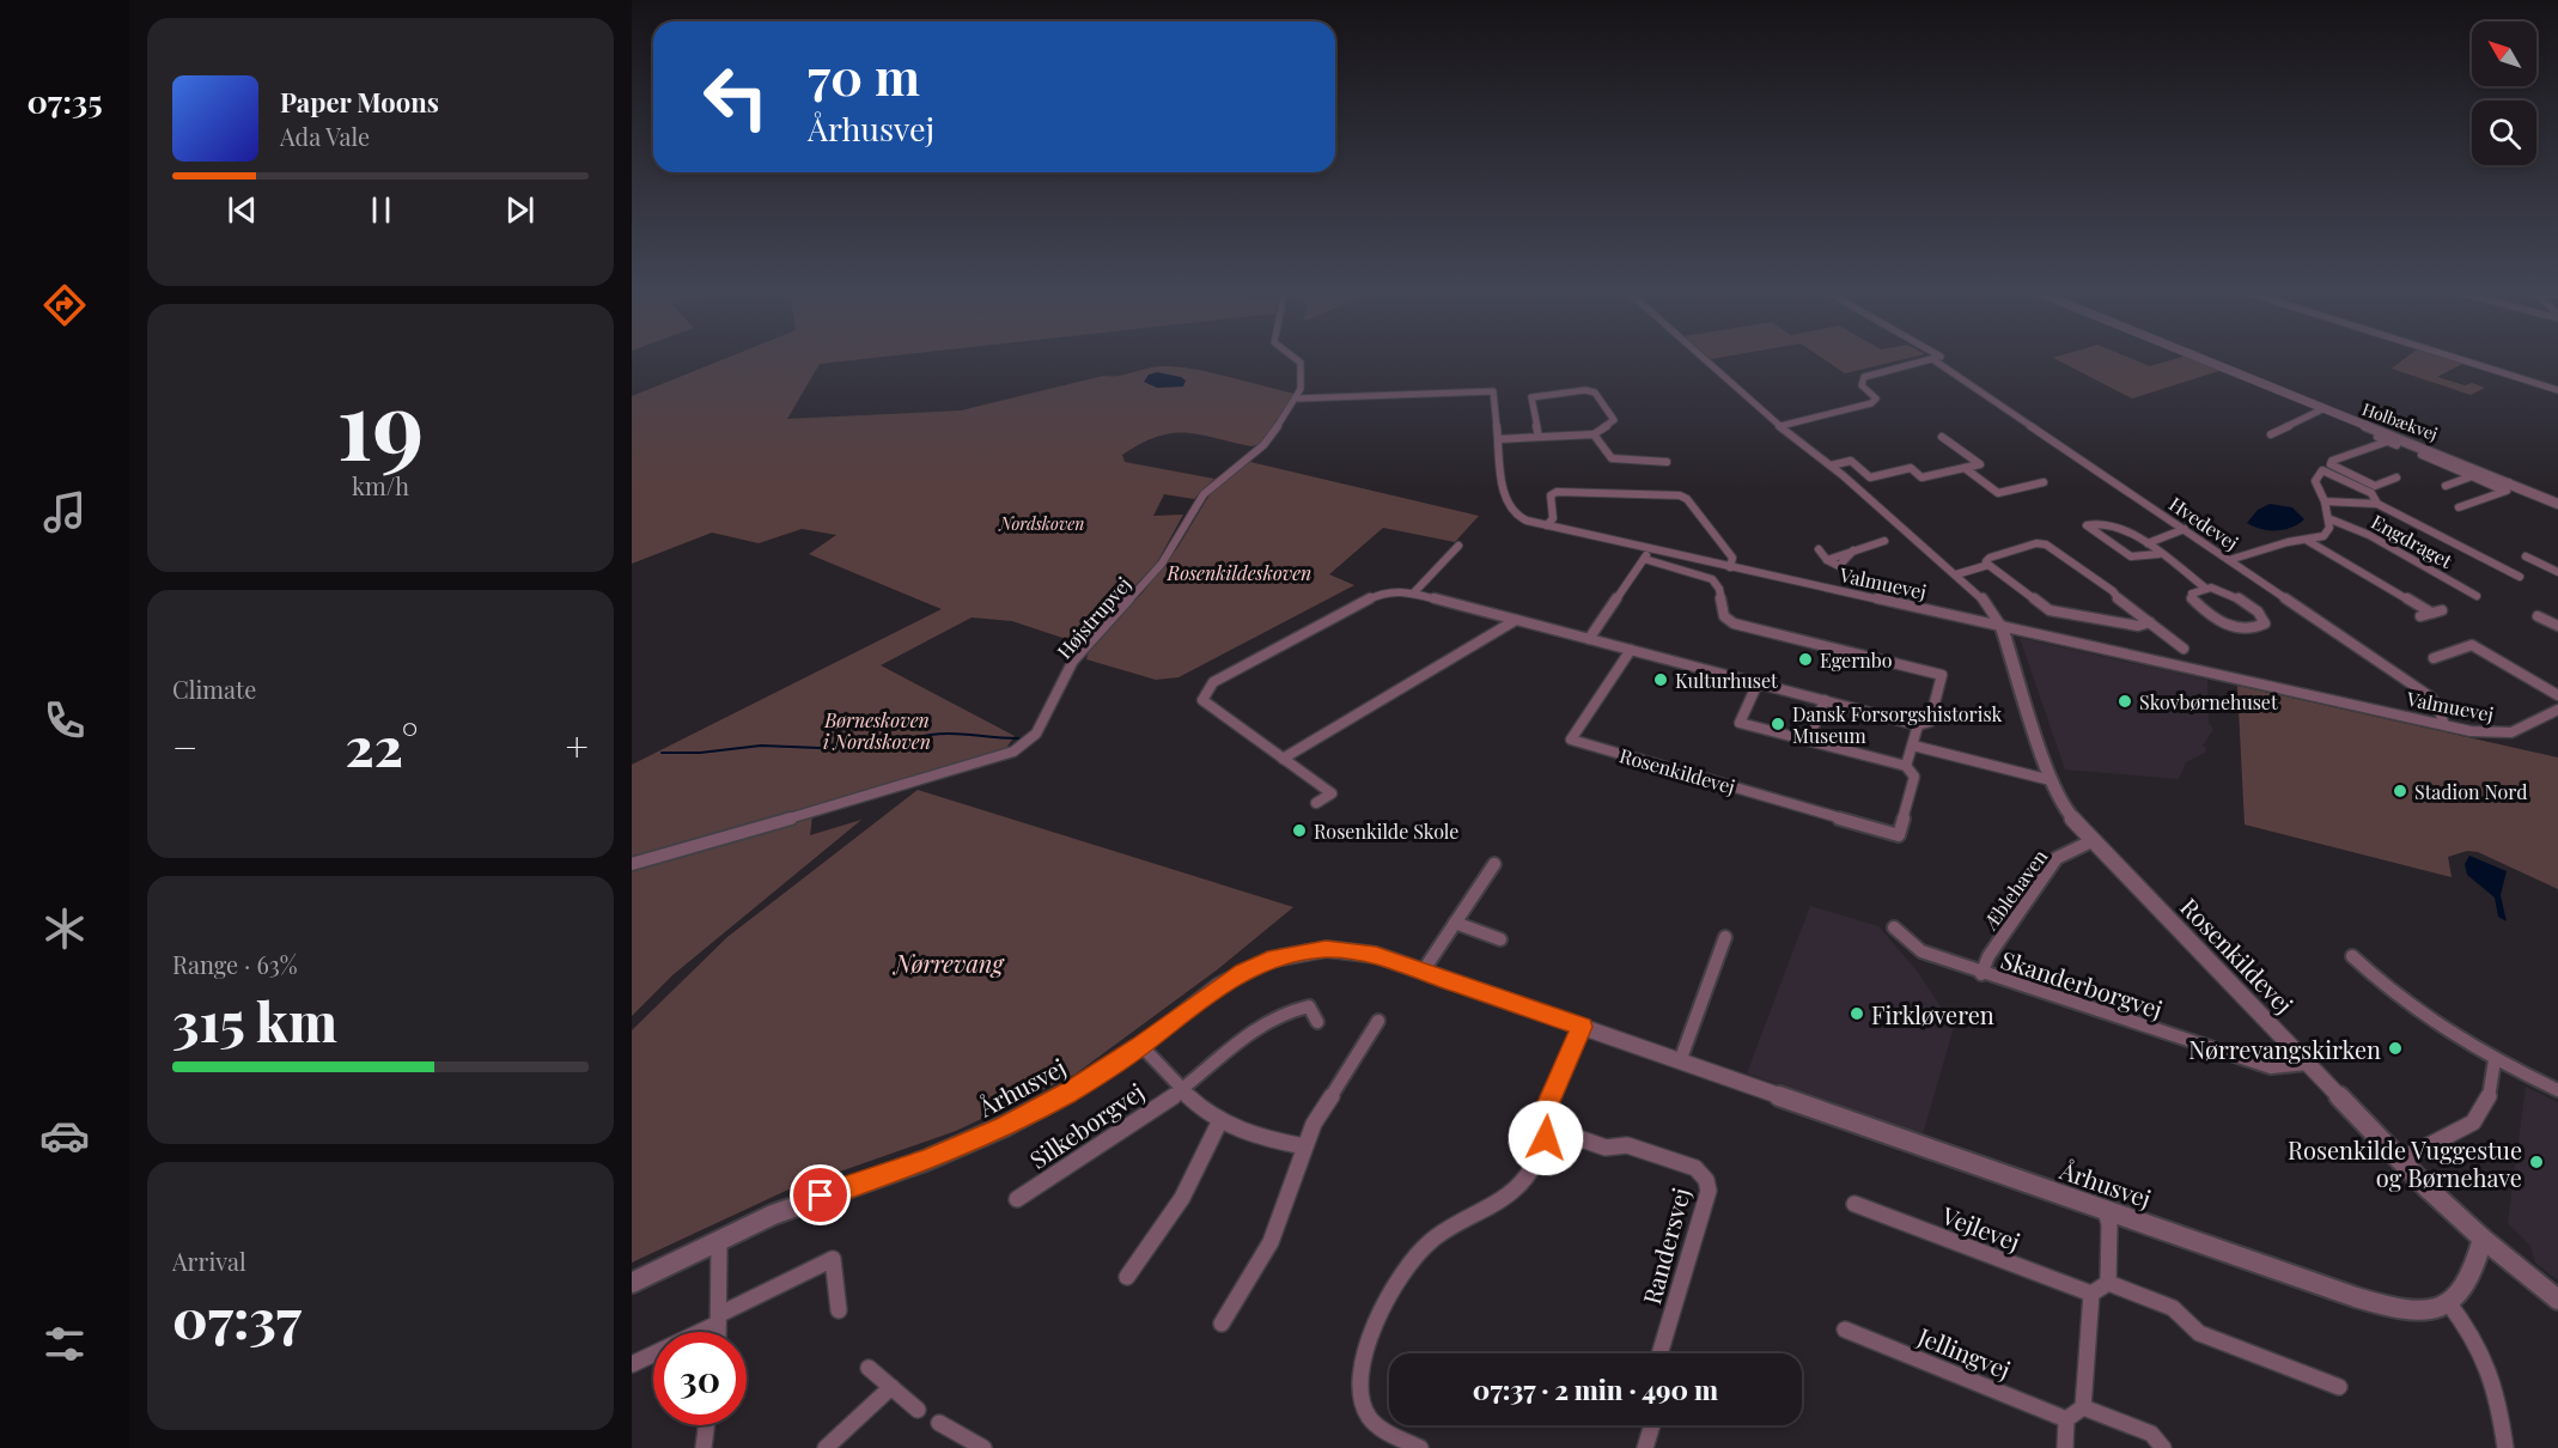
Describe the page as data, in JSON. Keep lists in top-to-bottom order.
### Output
{
  "streets": {
    "street": [
      "Holbækvej",
      "Hvedevej",
      "Engdraget",
      "Valmuevej",
      "Højstrupvej",
      "Rosenkildevej",
      "Æblehaven",
      "Skanderborgvej",
      "Århusvej",
      "Silkeborgvej",
      "Vejlevej",
      "Randersvej",
      "Jellingvej"
    ]
  },
  "crossings": [
    ["Hvedevej", "Valmuevej"],
    ["Valmuevej", "Højstrupvej"],
    ["Valmuevej", "Rosenkildevej"],
    ["Rosenkildevej", "Æblehaven"],
    ["Rosenkildevej", "Skanderborgvej"],
    ["Æblehaven", "Skanderborgvej"],
    ["Århusvej", "Silkeborgvej"]
  ],
  "parks": [
    "Nordskoven",
    "Rosenkildeskoven",
    "Børneskoven i Nordskoven",
    "Nørrevang"
  ],
  "places": [
    "Egernbo",
    "Kulturhuset",
    "Skovbørnehuset",
    "Dansk Forsorgshistorisk Museum",
    "Stadion Nord",
    "Rosenkilde Skole",
    "Firkløveren",
    "Nørrevangskirken",
    "Rosenkilde Vuggestue og Børnehave"
  ],
  "north": "top left",
  "page": {
    "tabs": "07:35",
    "turn": ["70 m", "Århusvej"],
    "song": ["Paper Moons", "Ada Vale"],
    "tile": [
      ["19", "km/h"],
      "Climate",
      ["Range · 63%", "315 km"],
      ["Arrival", "07:37"]
    ],
    "heat": ["−", "22°", "+"],
    "limit": "30",
    "trip": "07:37 · 2 min · 490 m"
  }
}
